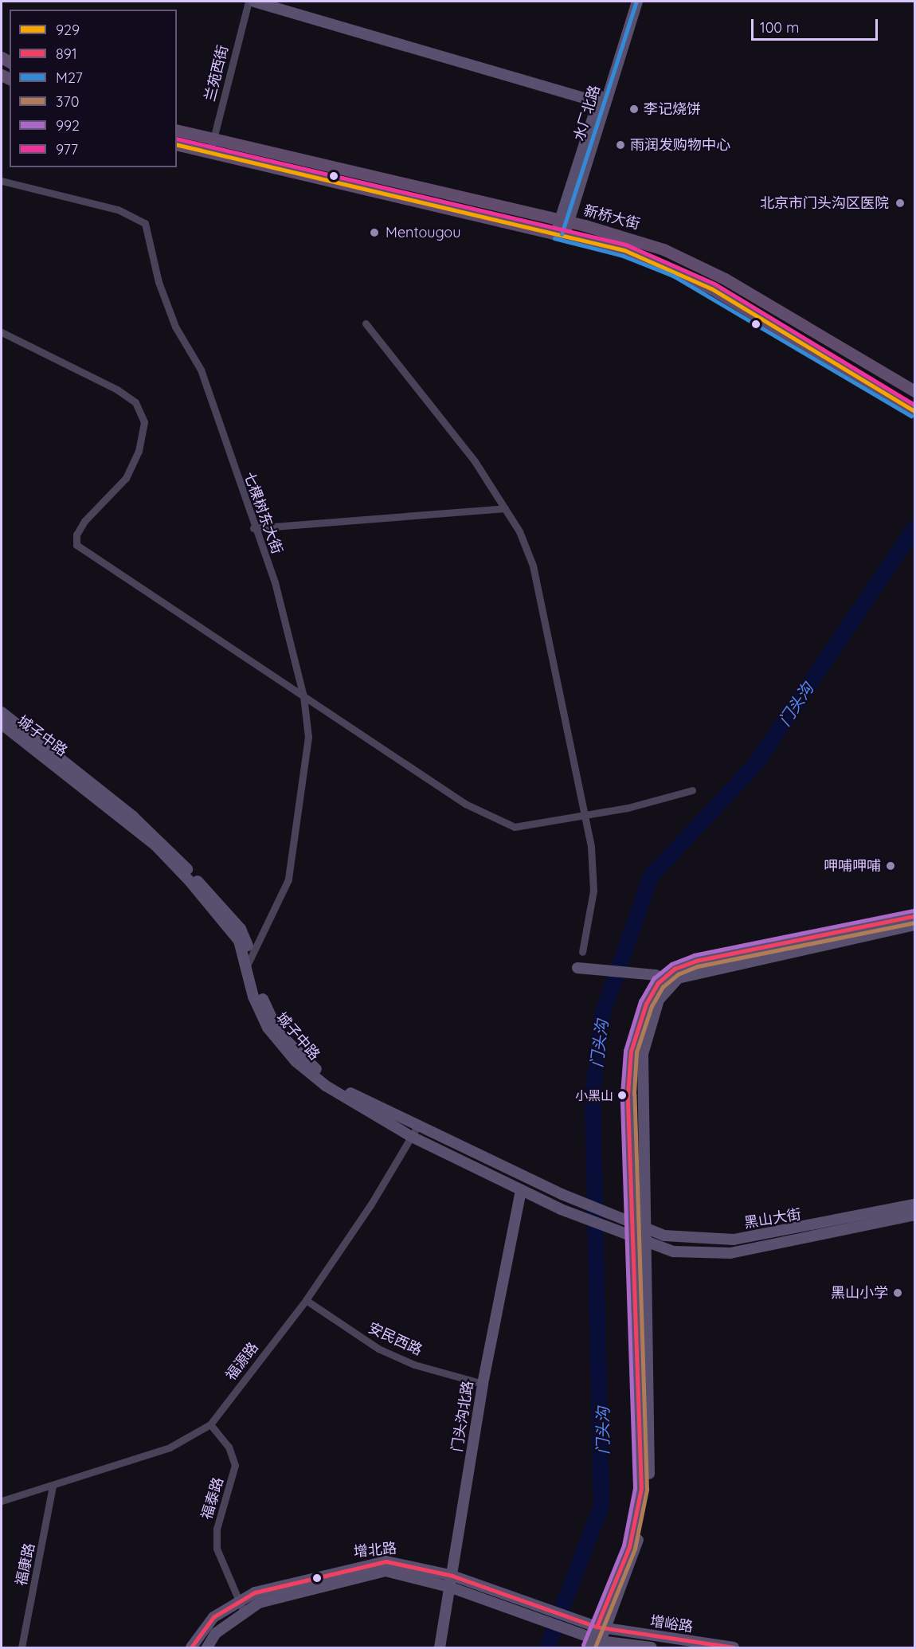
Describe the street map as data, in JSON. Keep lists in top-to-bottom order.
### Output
{
  "streets": {
    "main road": ["新桥大街"],
    "street": [
      "兰苑西街",
      "水厂北路",
      "七棵树东大街",
      "城子中路",
      "黑山大街",
      "安民西路",
      "福源路",
      "门头沟北路",
      "福泰路",
      "增北路",
      "福康路",
      "增峪路"
    ]
  },
  "crossings": [
    ["兰苑西街", "新桥大街"],
    ["水厂北路", "新桥大街"],
    ["七棵树东大街", "城子中路"],
    ["城子中路", "黑山大街"],
    ["城子中路", "福源路"],
    ["城子中路", "门头沟北路"],
    ["安民西路", "福源路"],
    ["安民西路", "门头沟北路"],
    ["福源路", "福泰路"],
    ["福源路", "福康路"],
    ["门头沟北路", "增北路"],
    ["福泰路", "增北路"],
    ["增北路", "增峪路"]
  ],
  "water": ["门头沟"],
  "places": [
    "李记烧饼",
    "雨润发购物中心",
    "北京市门头沟区医院",
    "Mentougou",
    "呷哺呷哺",
    "小黑山",
    "黑山小学"
  ],
  "lines": [
    "transit line M27",
    "transit line 977",
    "transit line 929",
    "transit line 992",
    "transit line 891",
    "transit line 370"
  ],
  "legend": [
    "929",
    "891",
    "M27",
    "370",
    "992",
    "977"
  ],
  "scale_bar": "100 m"
}
